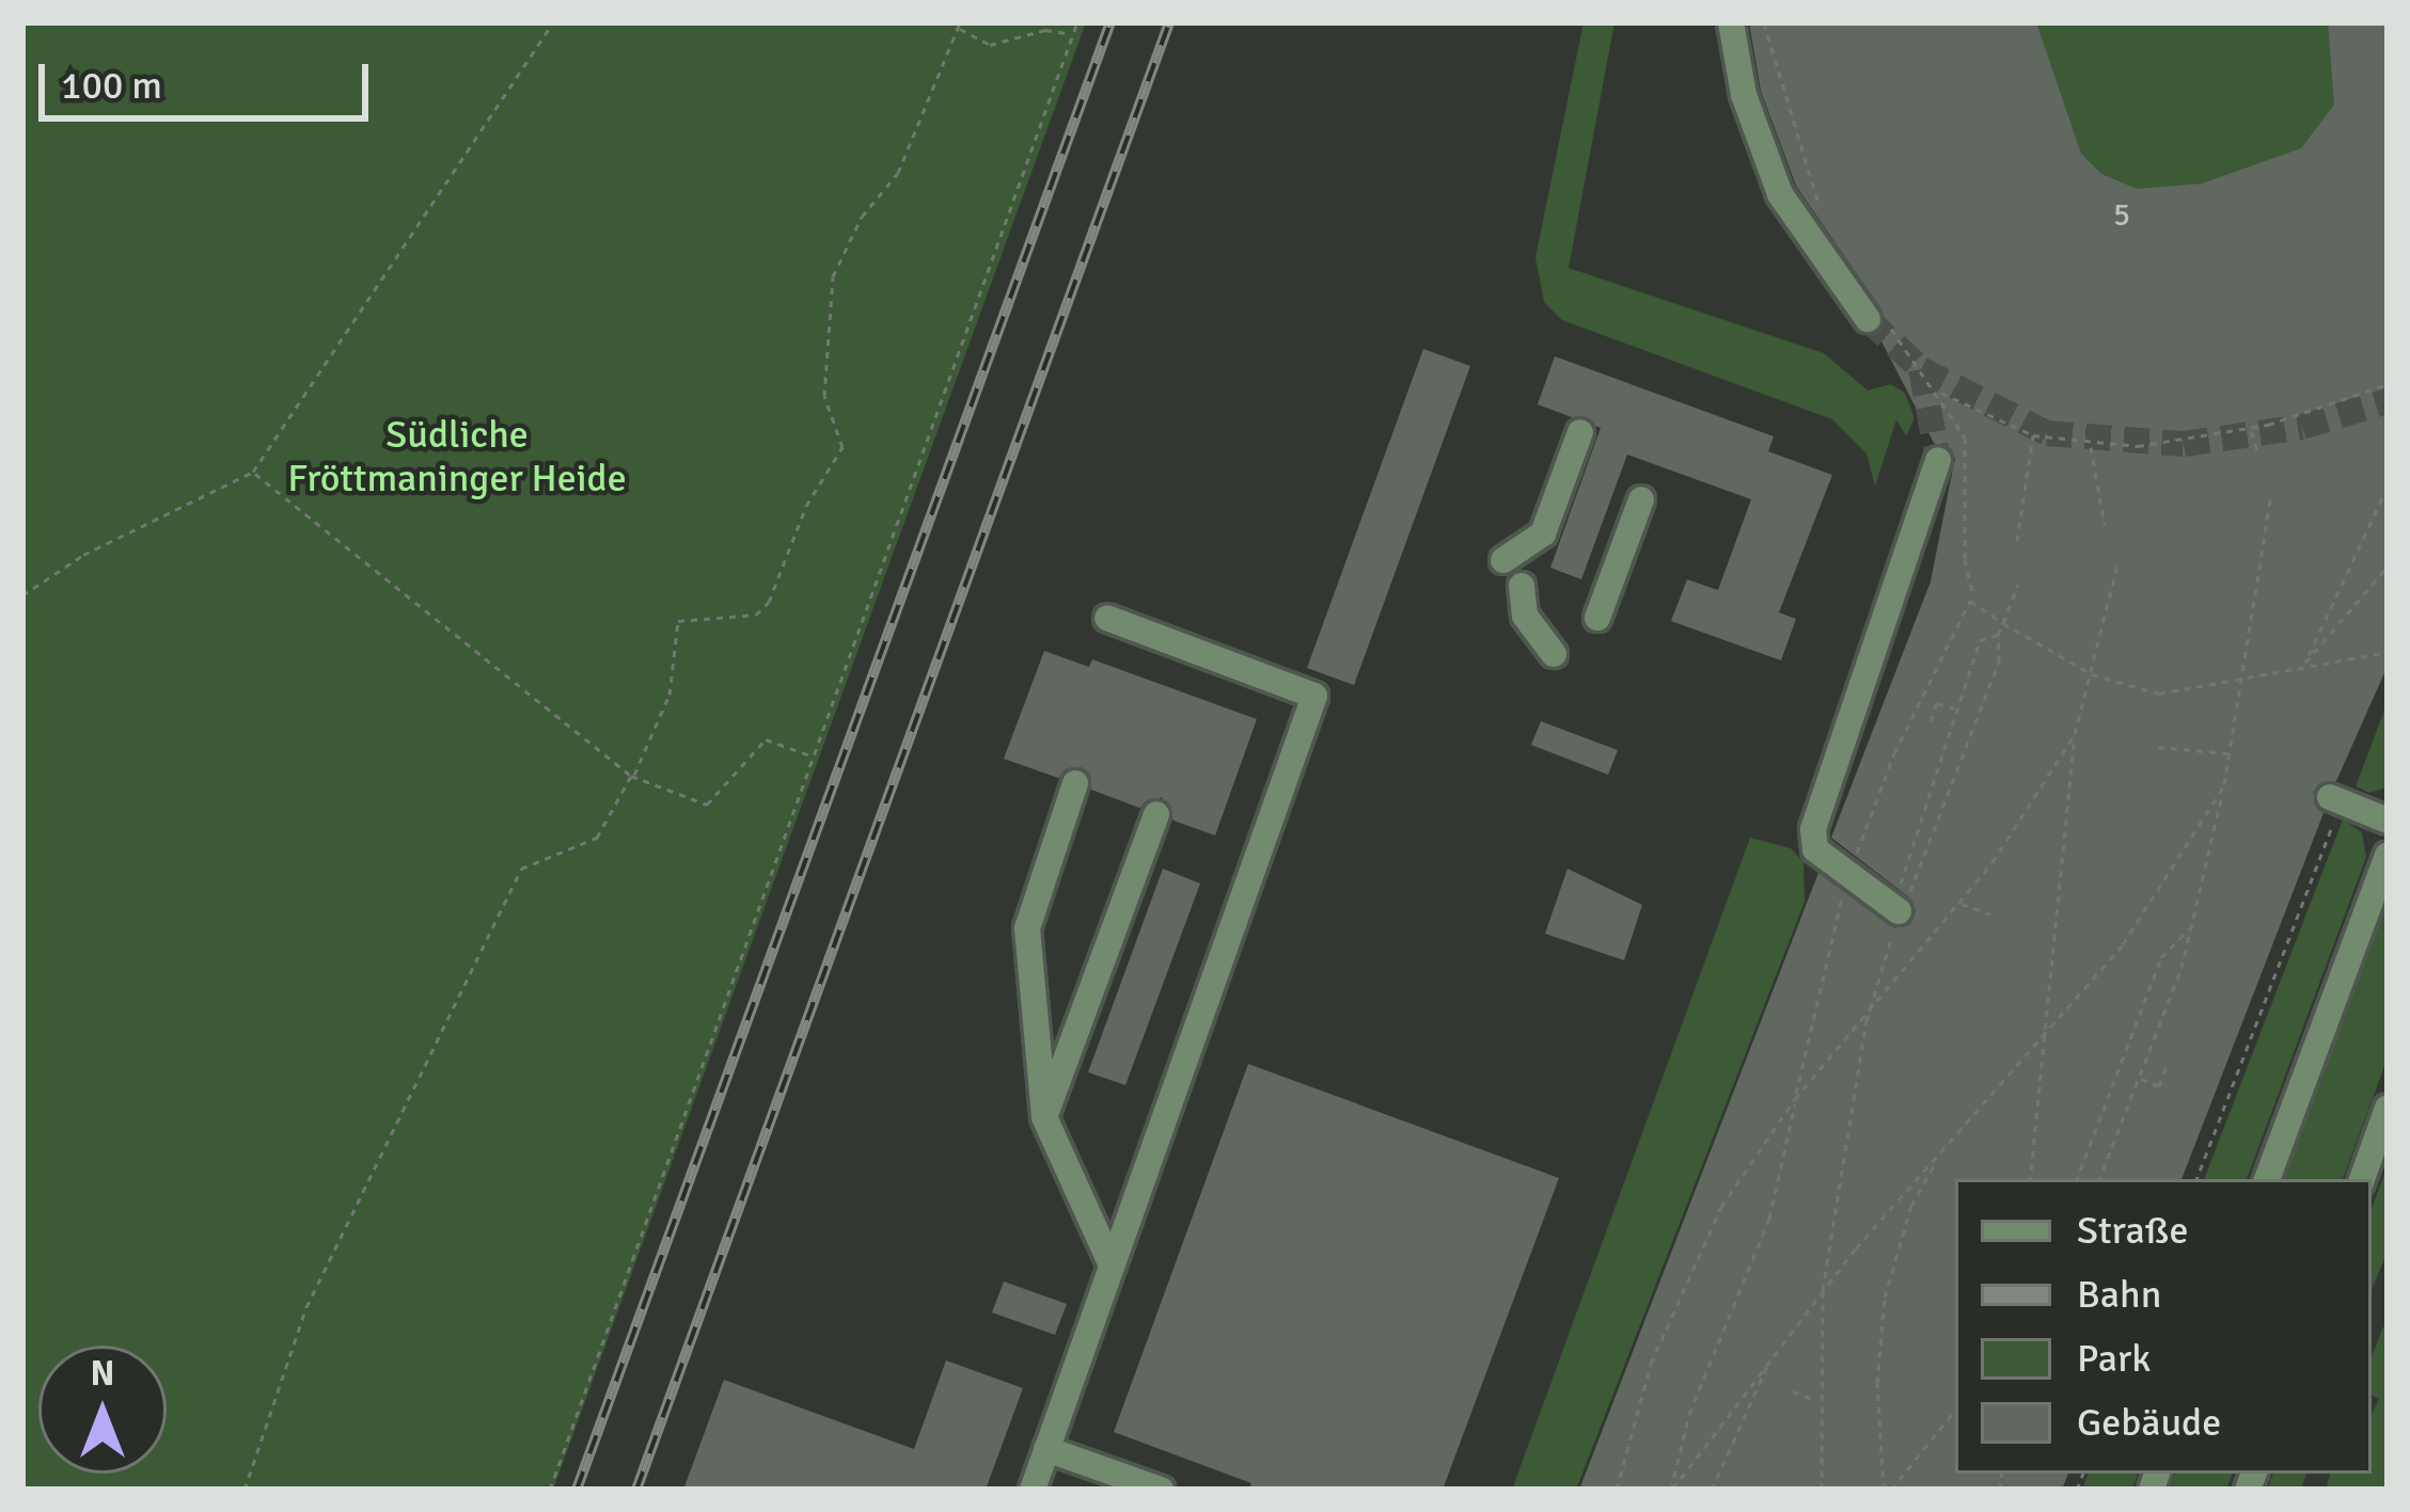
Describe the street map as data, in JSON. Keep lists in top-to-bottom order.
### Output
{
  "parks": ["Südliche Fröttmaninger Heide"],
  "house_numbers": ["5"],
  "legend": [
    "Straße",
    "Bahn",
    "Park",
    "Gebäude"
  ],
  "scale_bar": "100 m",
  "north": "top"
}
